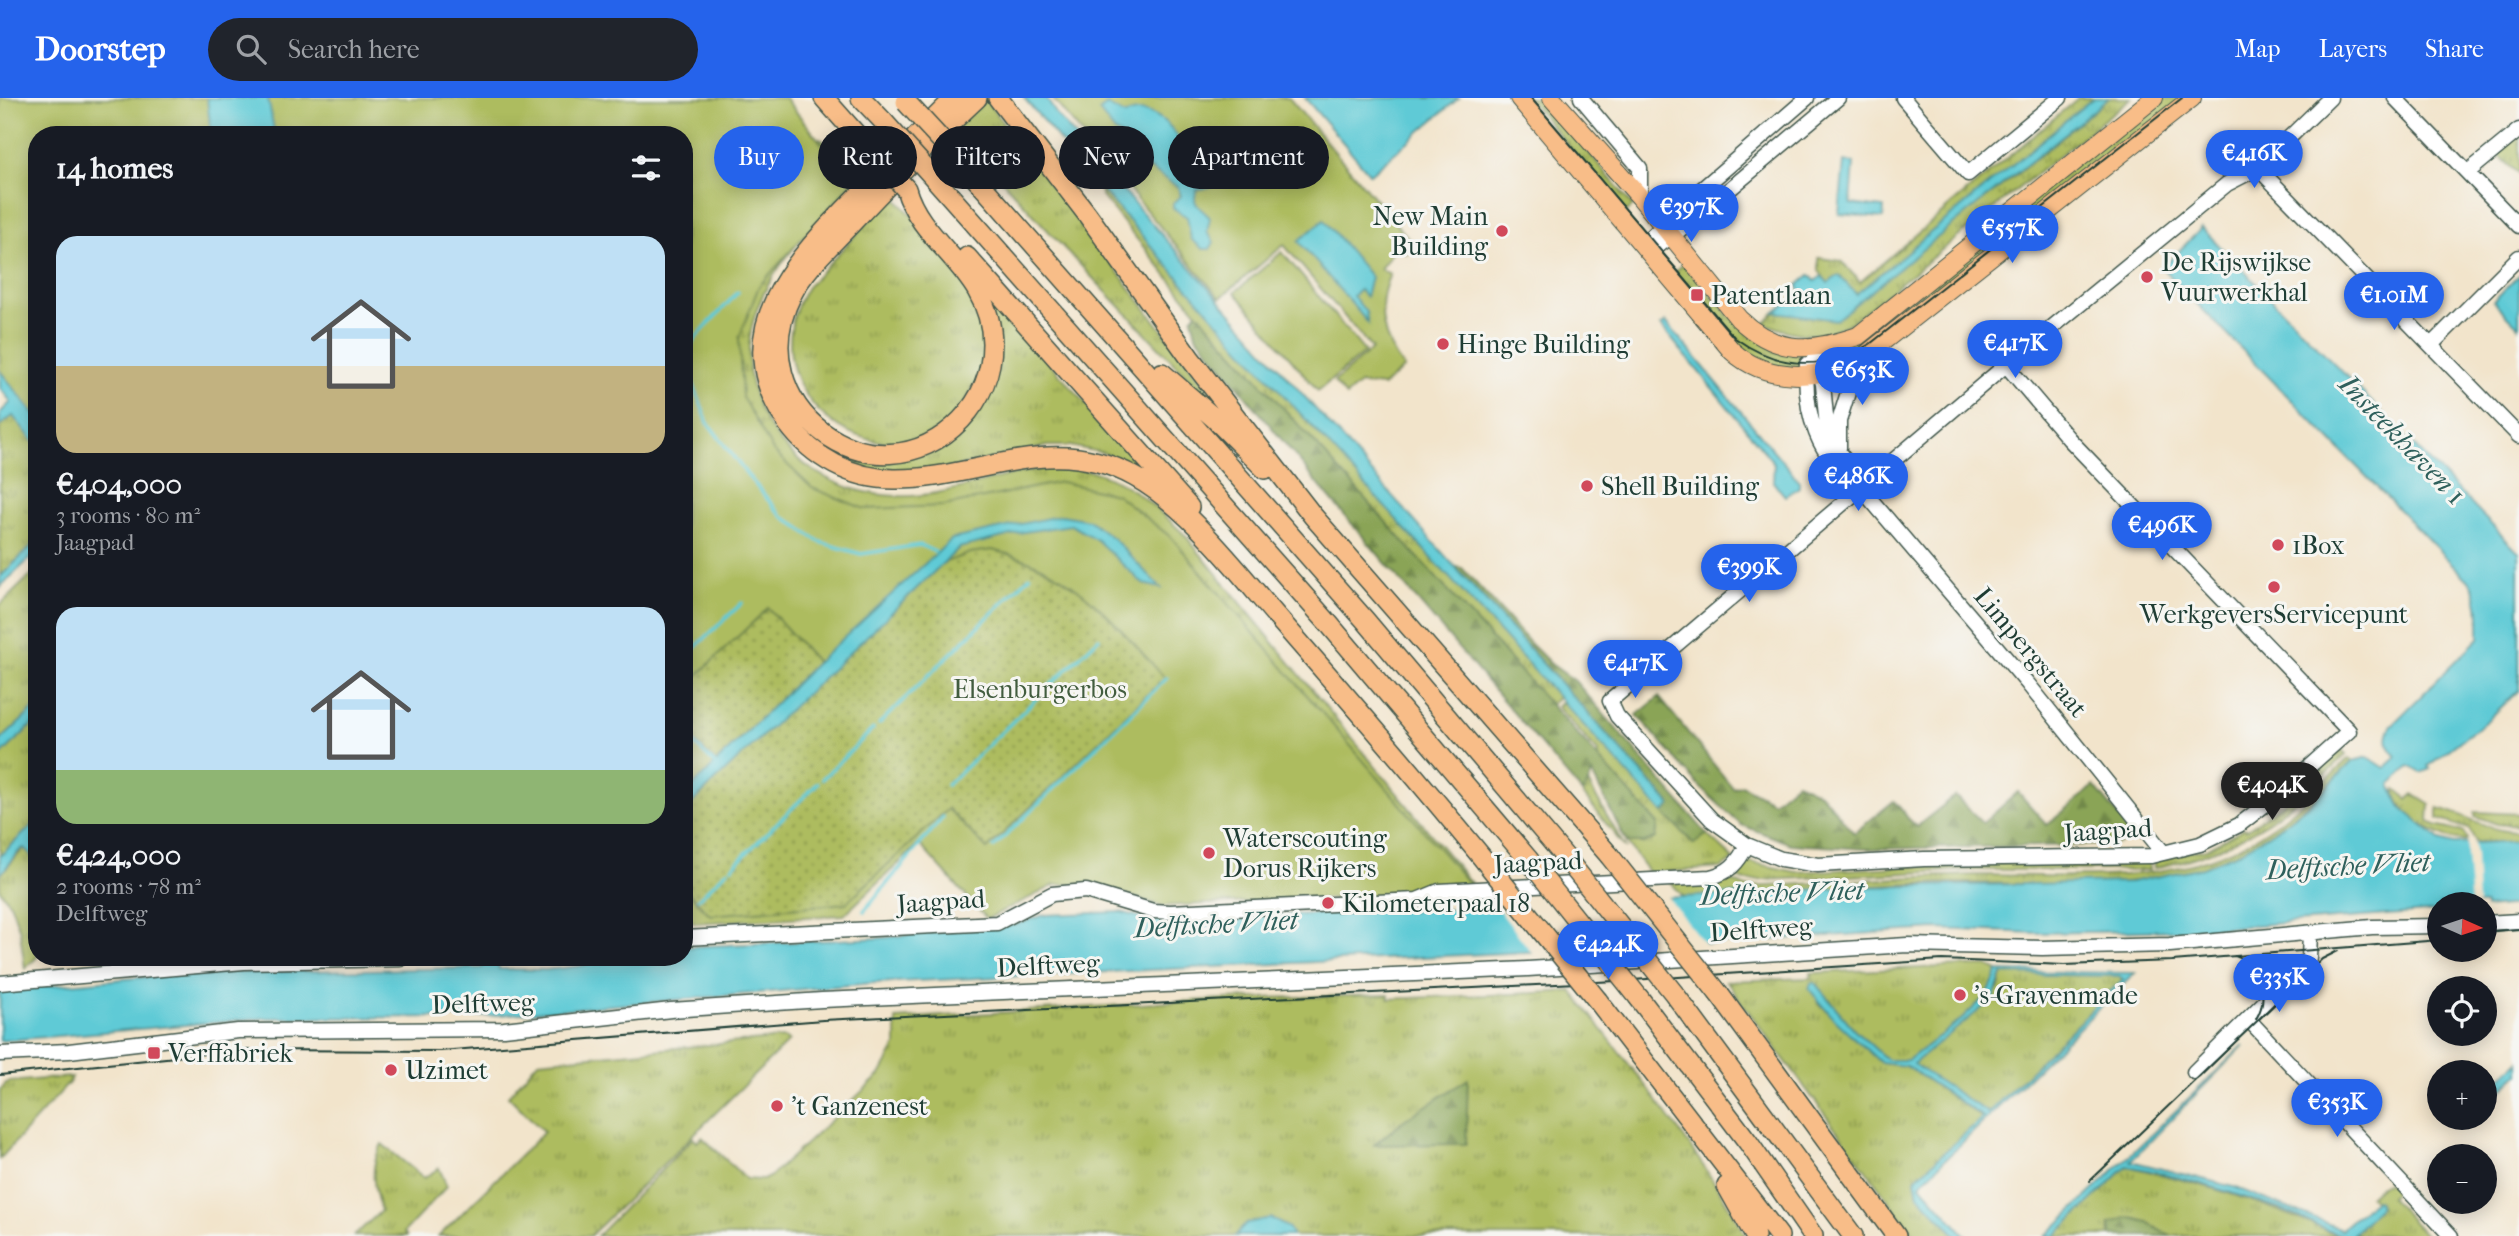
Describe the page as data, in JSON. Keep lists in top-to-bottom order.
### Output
{
  "streets": {
    "street": ["Limpergstraat", "Jaagpad", "Delftweg"]
  },
  "crossings": [
    ["Limpergstraat", "Jaagpad"]
  ],
  "water": ["Insteekhaven 1", "Delftsche Vliet"],
  "parks": ["Elsenburgerbos"],
  "places": {
    "other": [
      "New Main Building",
      "De Rijswijkse Vuurwerkhal",
      "Hinge Building",
      "Shell Building",
      "1Box",
      "WerkgeversServicepunt",
      "Waterscouting Dorus Rijkers",
      "Kilometerpaal 18",
      "'s-Gravenmade",
      "Uzimet",
      "'t Ganzenest"
    ],
    "transit": ["Patentlaan", "Verffabriek"]
  },
  "north": "right",
  "page": {
    "header": "Doorstep",
    "search": "Search here",
    "nav": ["Map", "Layers", "Share"],
    "chip": [
      "Buy",
      "Rent",
      "Filters",
      "New",
      "Apartment"
    ],
    "heading": "14 homes",
    "price": [
      "€416K",
      "€397K",
      "€557K",
      "€1.01M",
      "€417K",
      "€653K",
      "€486K",
      "€496K",
      "€399K",
      "€417K",
      "€404K",
      "€424K",
      "€335K",
      "€353K"
    ],
    "list": [
      {
        "name": "€404,000",
        "note": "3 rooms · 80 m² · Jaagpad"
      },
      {
        "name": "€424,000",
        "note": "2 rooms · 78 m² · Delftweg"
      }
    ],
    "map_buttons": ["+", "−"]
  }
}
